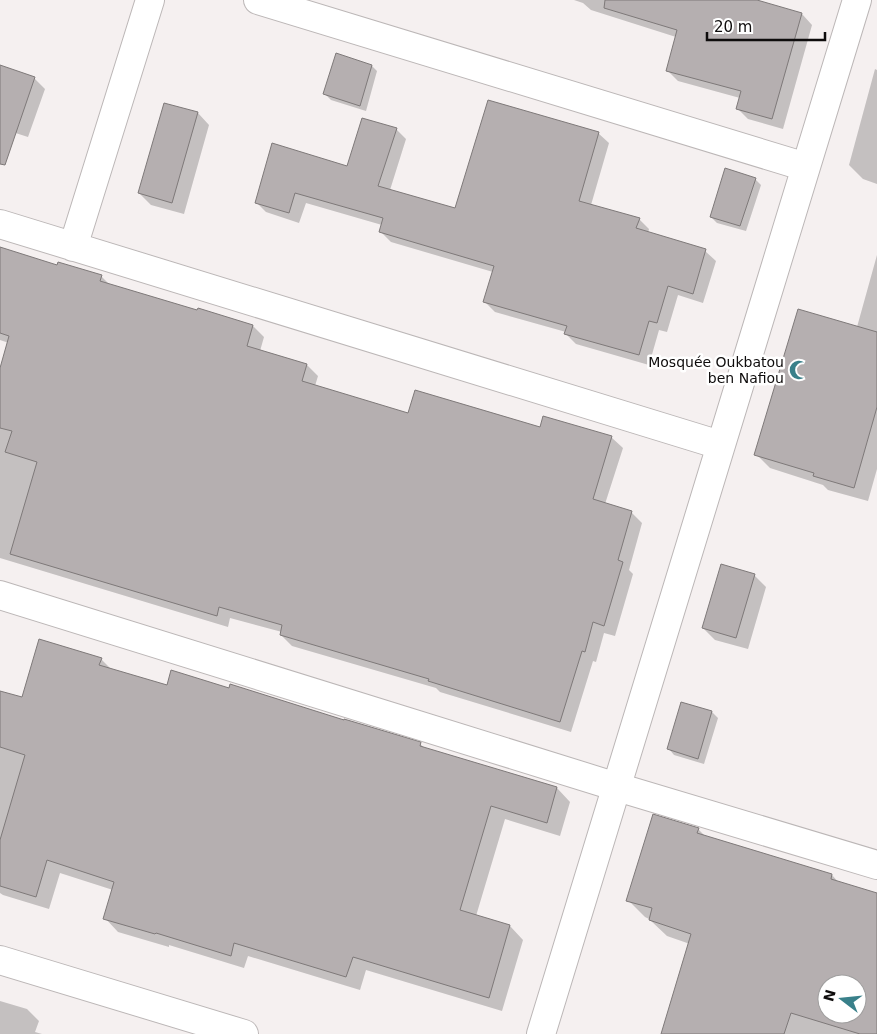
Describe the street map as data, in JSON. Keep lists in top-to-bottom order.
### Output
{
  "places": {
    "mosque": ["Mosquée Oukbatou ben Nafiou"]
  },
  "scale_bar": "20 m",
  "north": "left"
}
